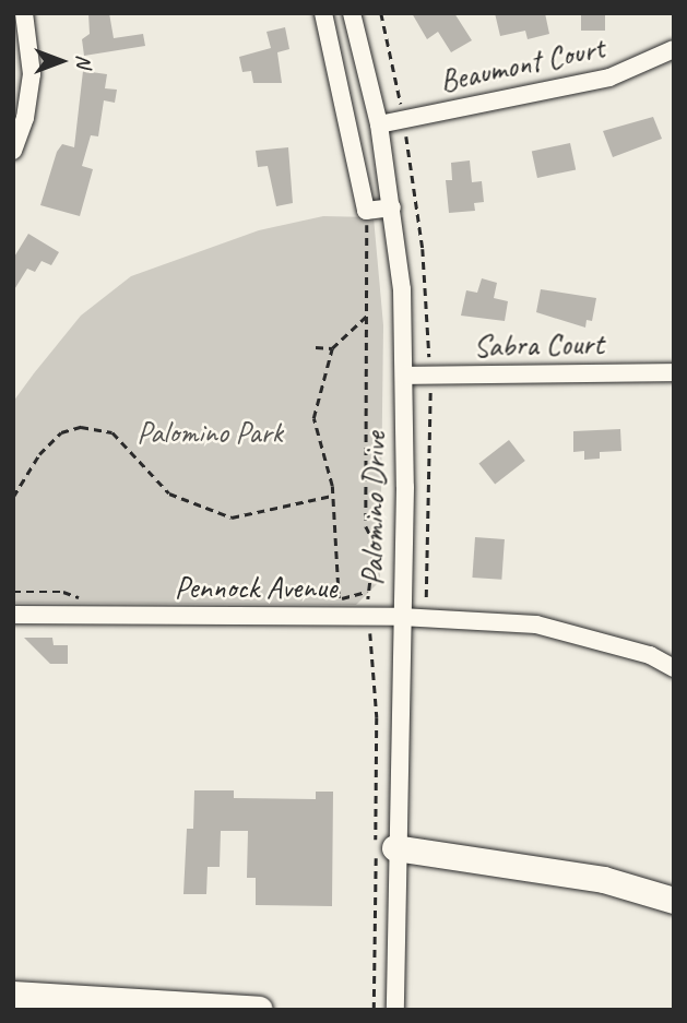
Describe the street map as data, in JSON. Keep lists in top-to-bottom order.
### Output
{
  "streets": {
    "street": [
      "Beaumont Court",
      "Sabra Court",
      "Palomino Drive",
      "Pennock Avenue"
    ]
  },
  "crossings": [
    ["Beaumont Court", "Palomino Drive"],
    ["Sabra Court", "Palomino Drive"],
    ["Palomino Drive", "Pennock Avenue"]
  ],
  "parks": ["Palomino Park"],
  "north": "right"
}
